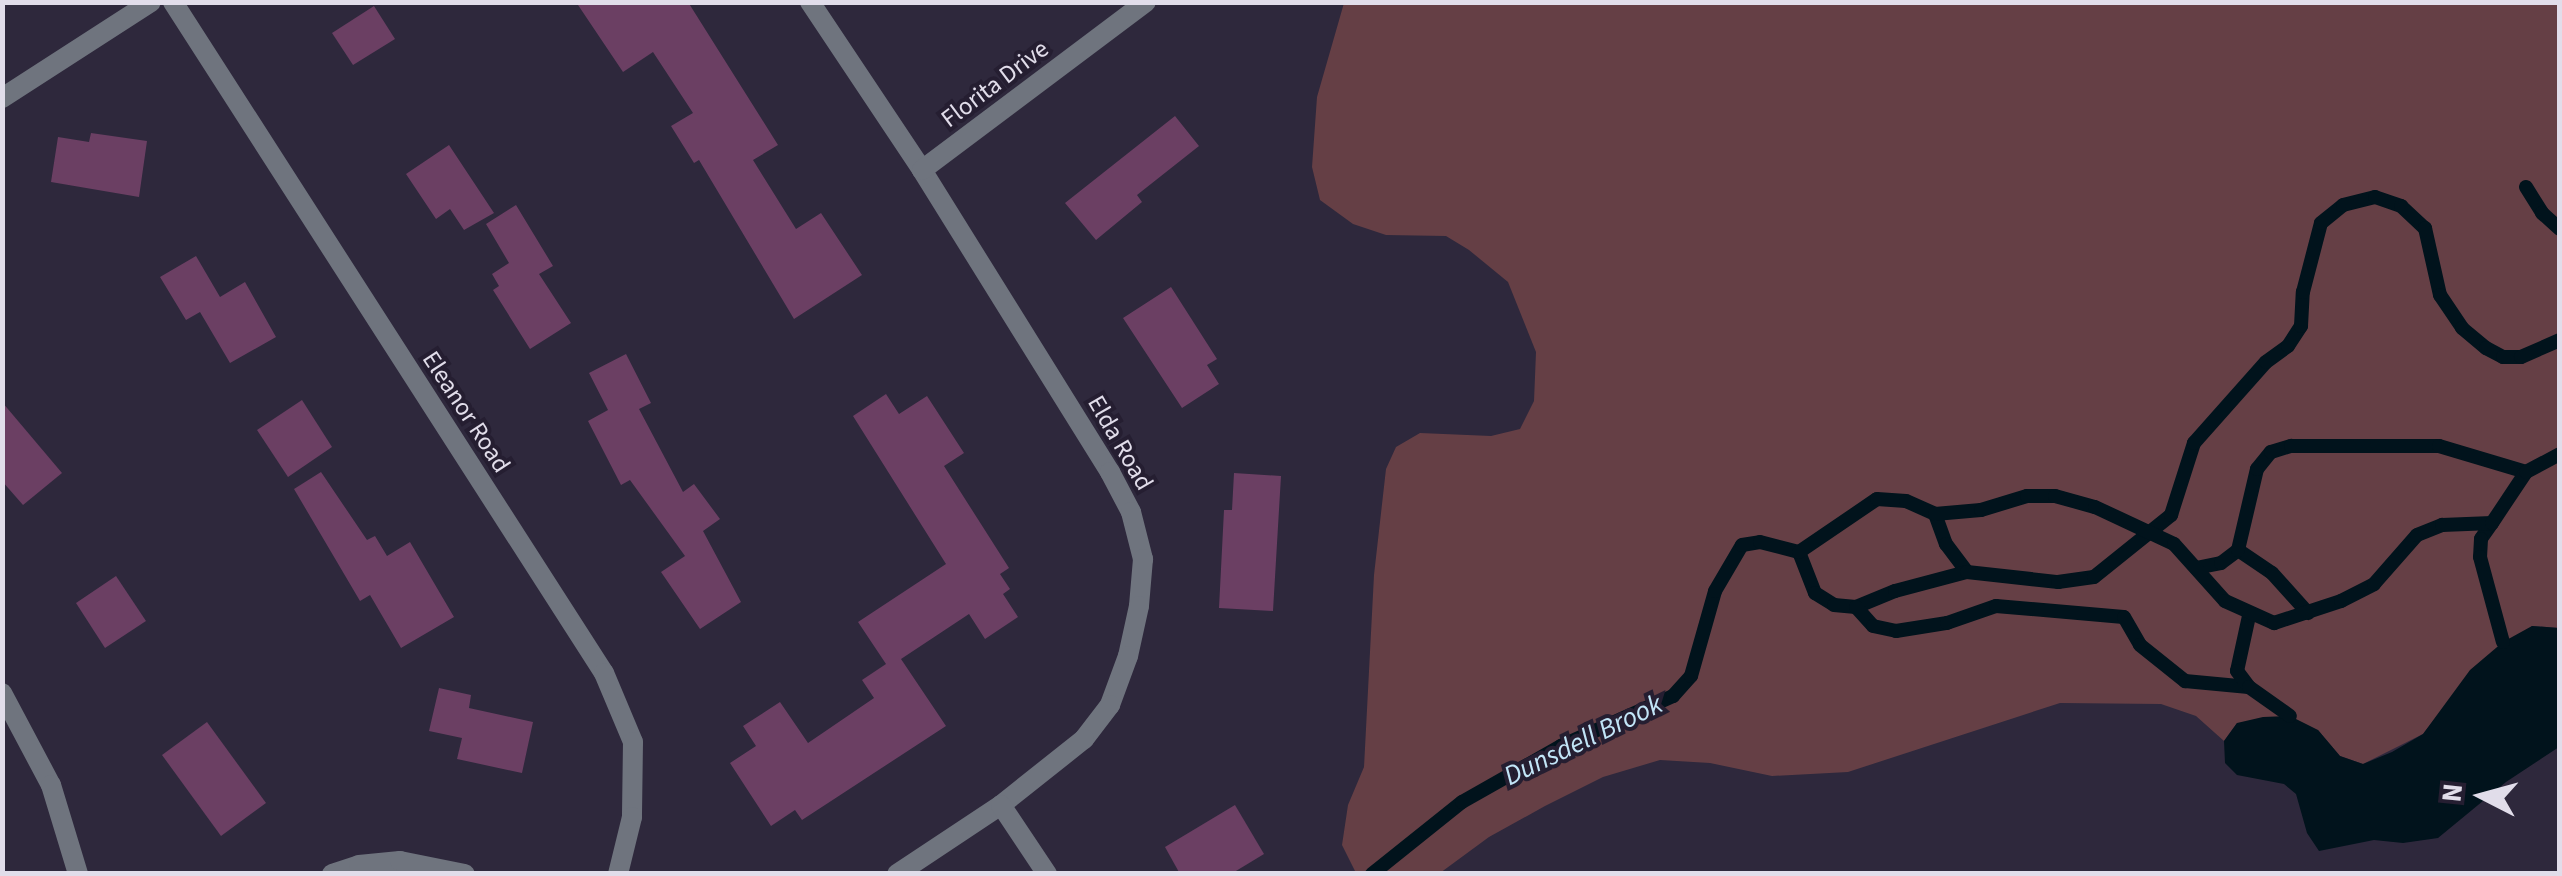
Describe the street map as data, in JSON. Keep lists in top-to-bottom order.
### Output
{
  "streets": {
    "street": ["Florita Drive", "Eleanor Road", "Elda Road"]
  },
  "crossings": [
    ["Florita Drive", "Elda Road"]
  ],
  "water": ["Dunsdell Brook"],
  "north": "left"
}
